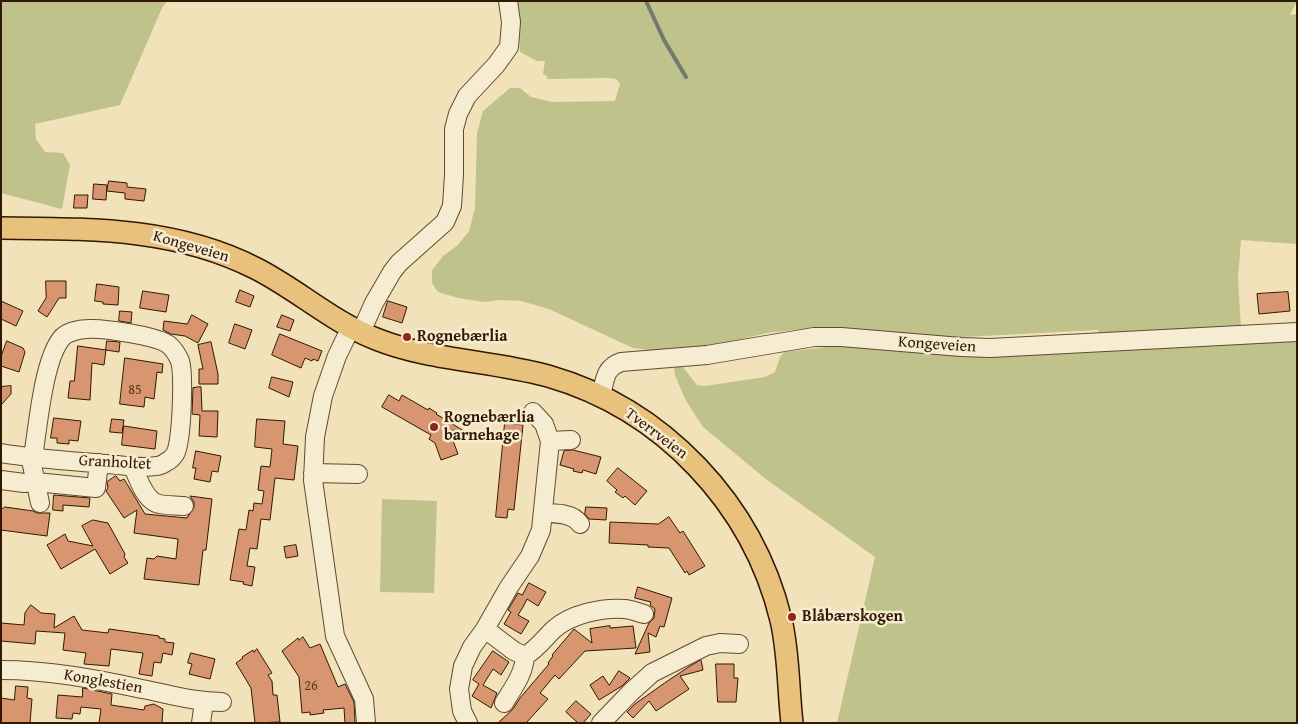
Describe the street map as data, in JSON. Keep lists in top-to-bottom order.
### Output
{
  "streets": {
    "main road": ["Kongeveien", "Tverrveien"],
    "street": ["Granholtet", "Konglestien"]
  },
  "crossings": [
    ["Kongeveien", "Tverrveien"]
  ],
  "places": ["Rognebærlia", "Rognebærlia barnehage", "Blåbærskogen"],
  "house_numbers": ["85", "26"]
}
